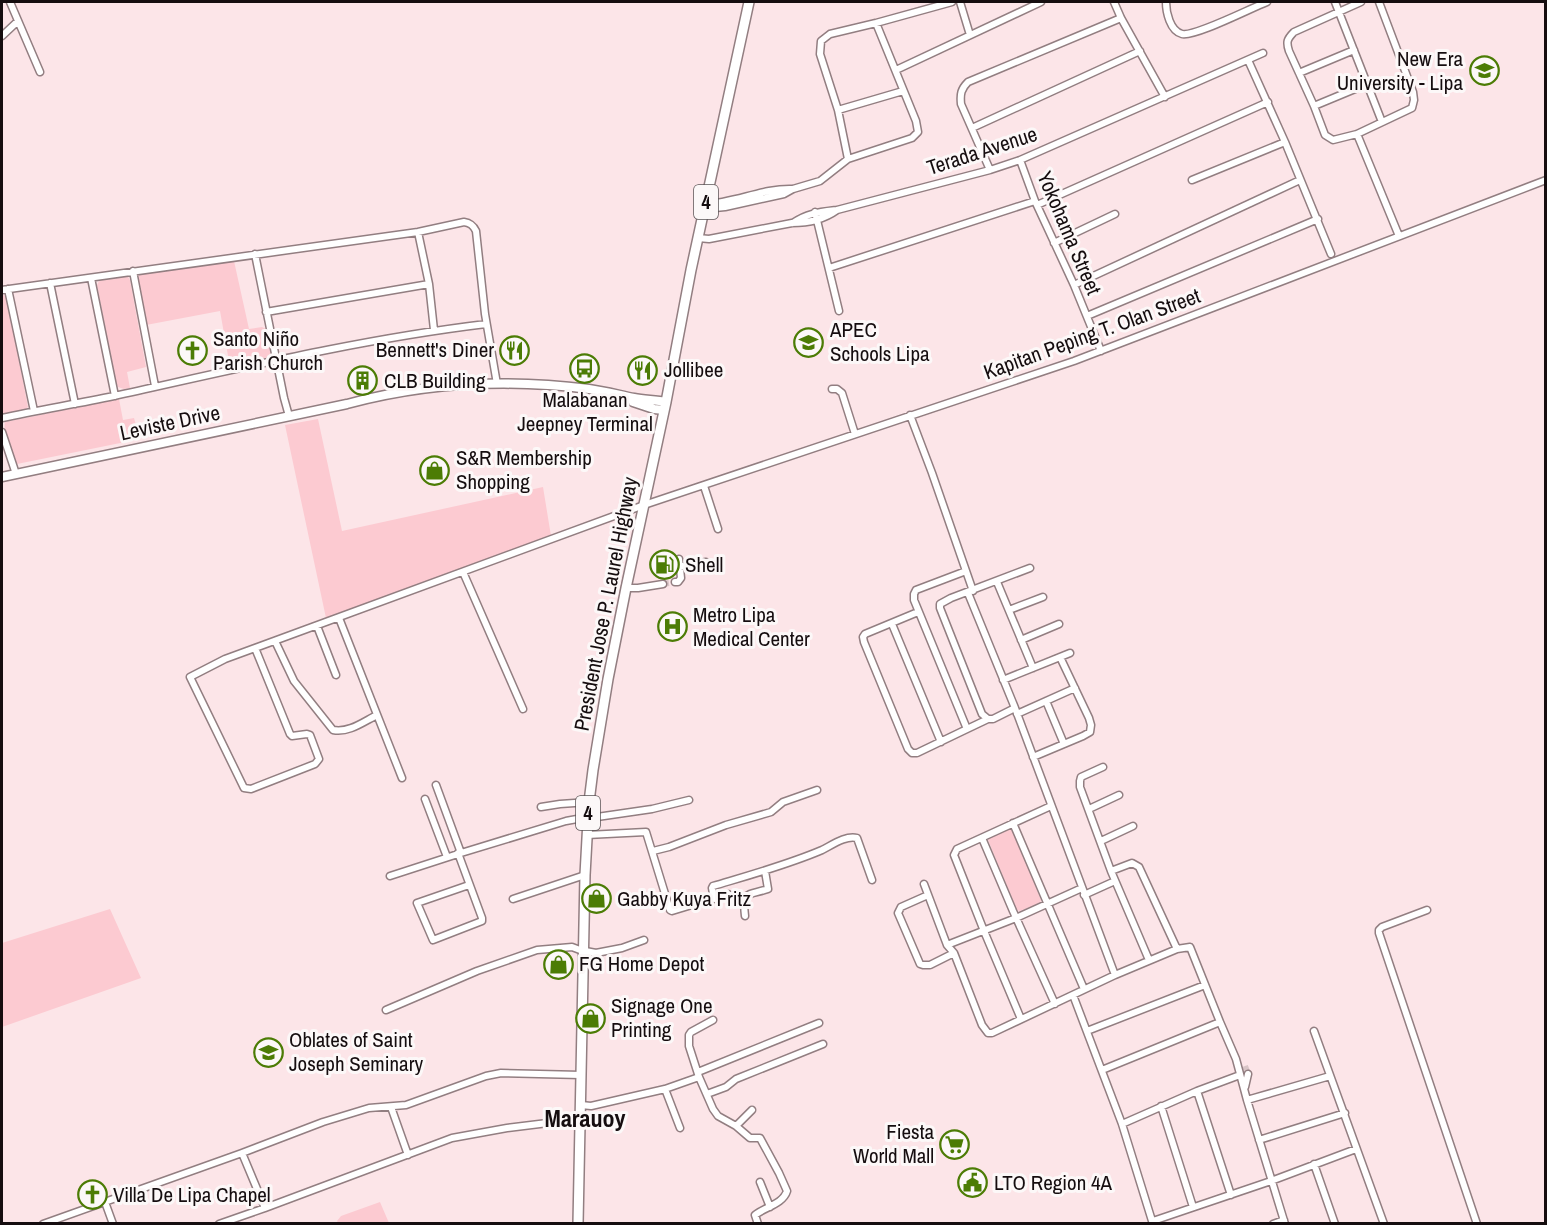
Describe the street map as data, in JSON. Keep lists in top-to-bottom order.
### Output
{
  "streets": {
    "main road": ["4", "Leviste Drive", "President Jose P. Laurel Highway"],
    "street": ["Terada Avenue", "Yokohama Street", "Kapitan Peping T. Olan Street"]
  },
  "crossings": [
    ["Terada Avenue", "Yokohama Street"],
    ["Terada Avenue", "President Jose P. Laurel Highway"],
    ["Yokohama Street", "Kapitan Peping T. Olan Street"],
    ["Kapitan Peping T. Olan Street", "President Jose P. Laurel Highway"],
    ["Leviste Drive", "President Jose P. Laurel Highway"]
  ],
  "districts": ["Marauoy"],
  "places": {
    "school or university": ["New Era University - Lipa", "APEC Schools Lipa", "Oblates of Saint Joseph Seminary"],
    "restaurant": ["Bennett's Diner", "Jollibee"],
    "church": ["Santo Niño Parish Church", "Villa De Lipa Chapel"],
    "bus stop": ["Malabanan Jeepney Terminal"],
    "building": ["CLB Building"],
    "shop": [
      "S&R Membership Shopping",
      "Gabby Kuya Fritz",
      "FG Home Depot",
      "Signage One Printing"
    ],
    "fuel station": ["Shell"],
    "hospital": ["Metro Lipa Medical Center"],
    "supermarket": ["Fiesta World Mall"],
    "public building": ["LTO Region 4A"]
  }
}
